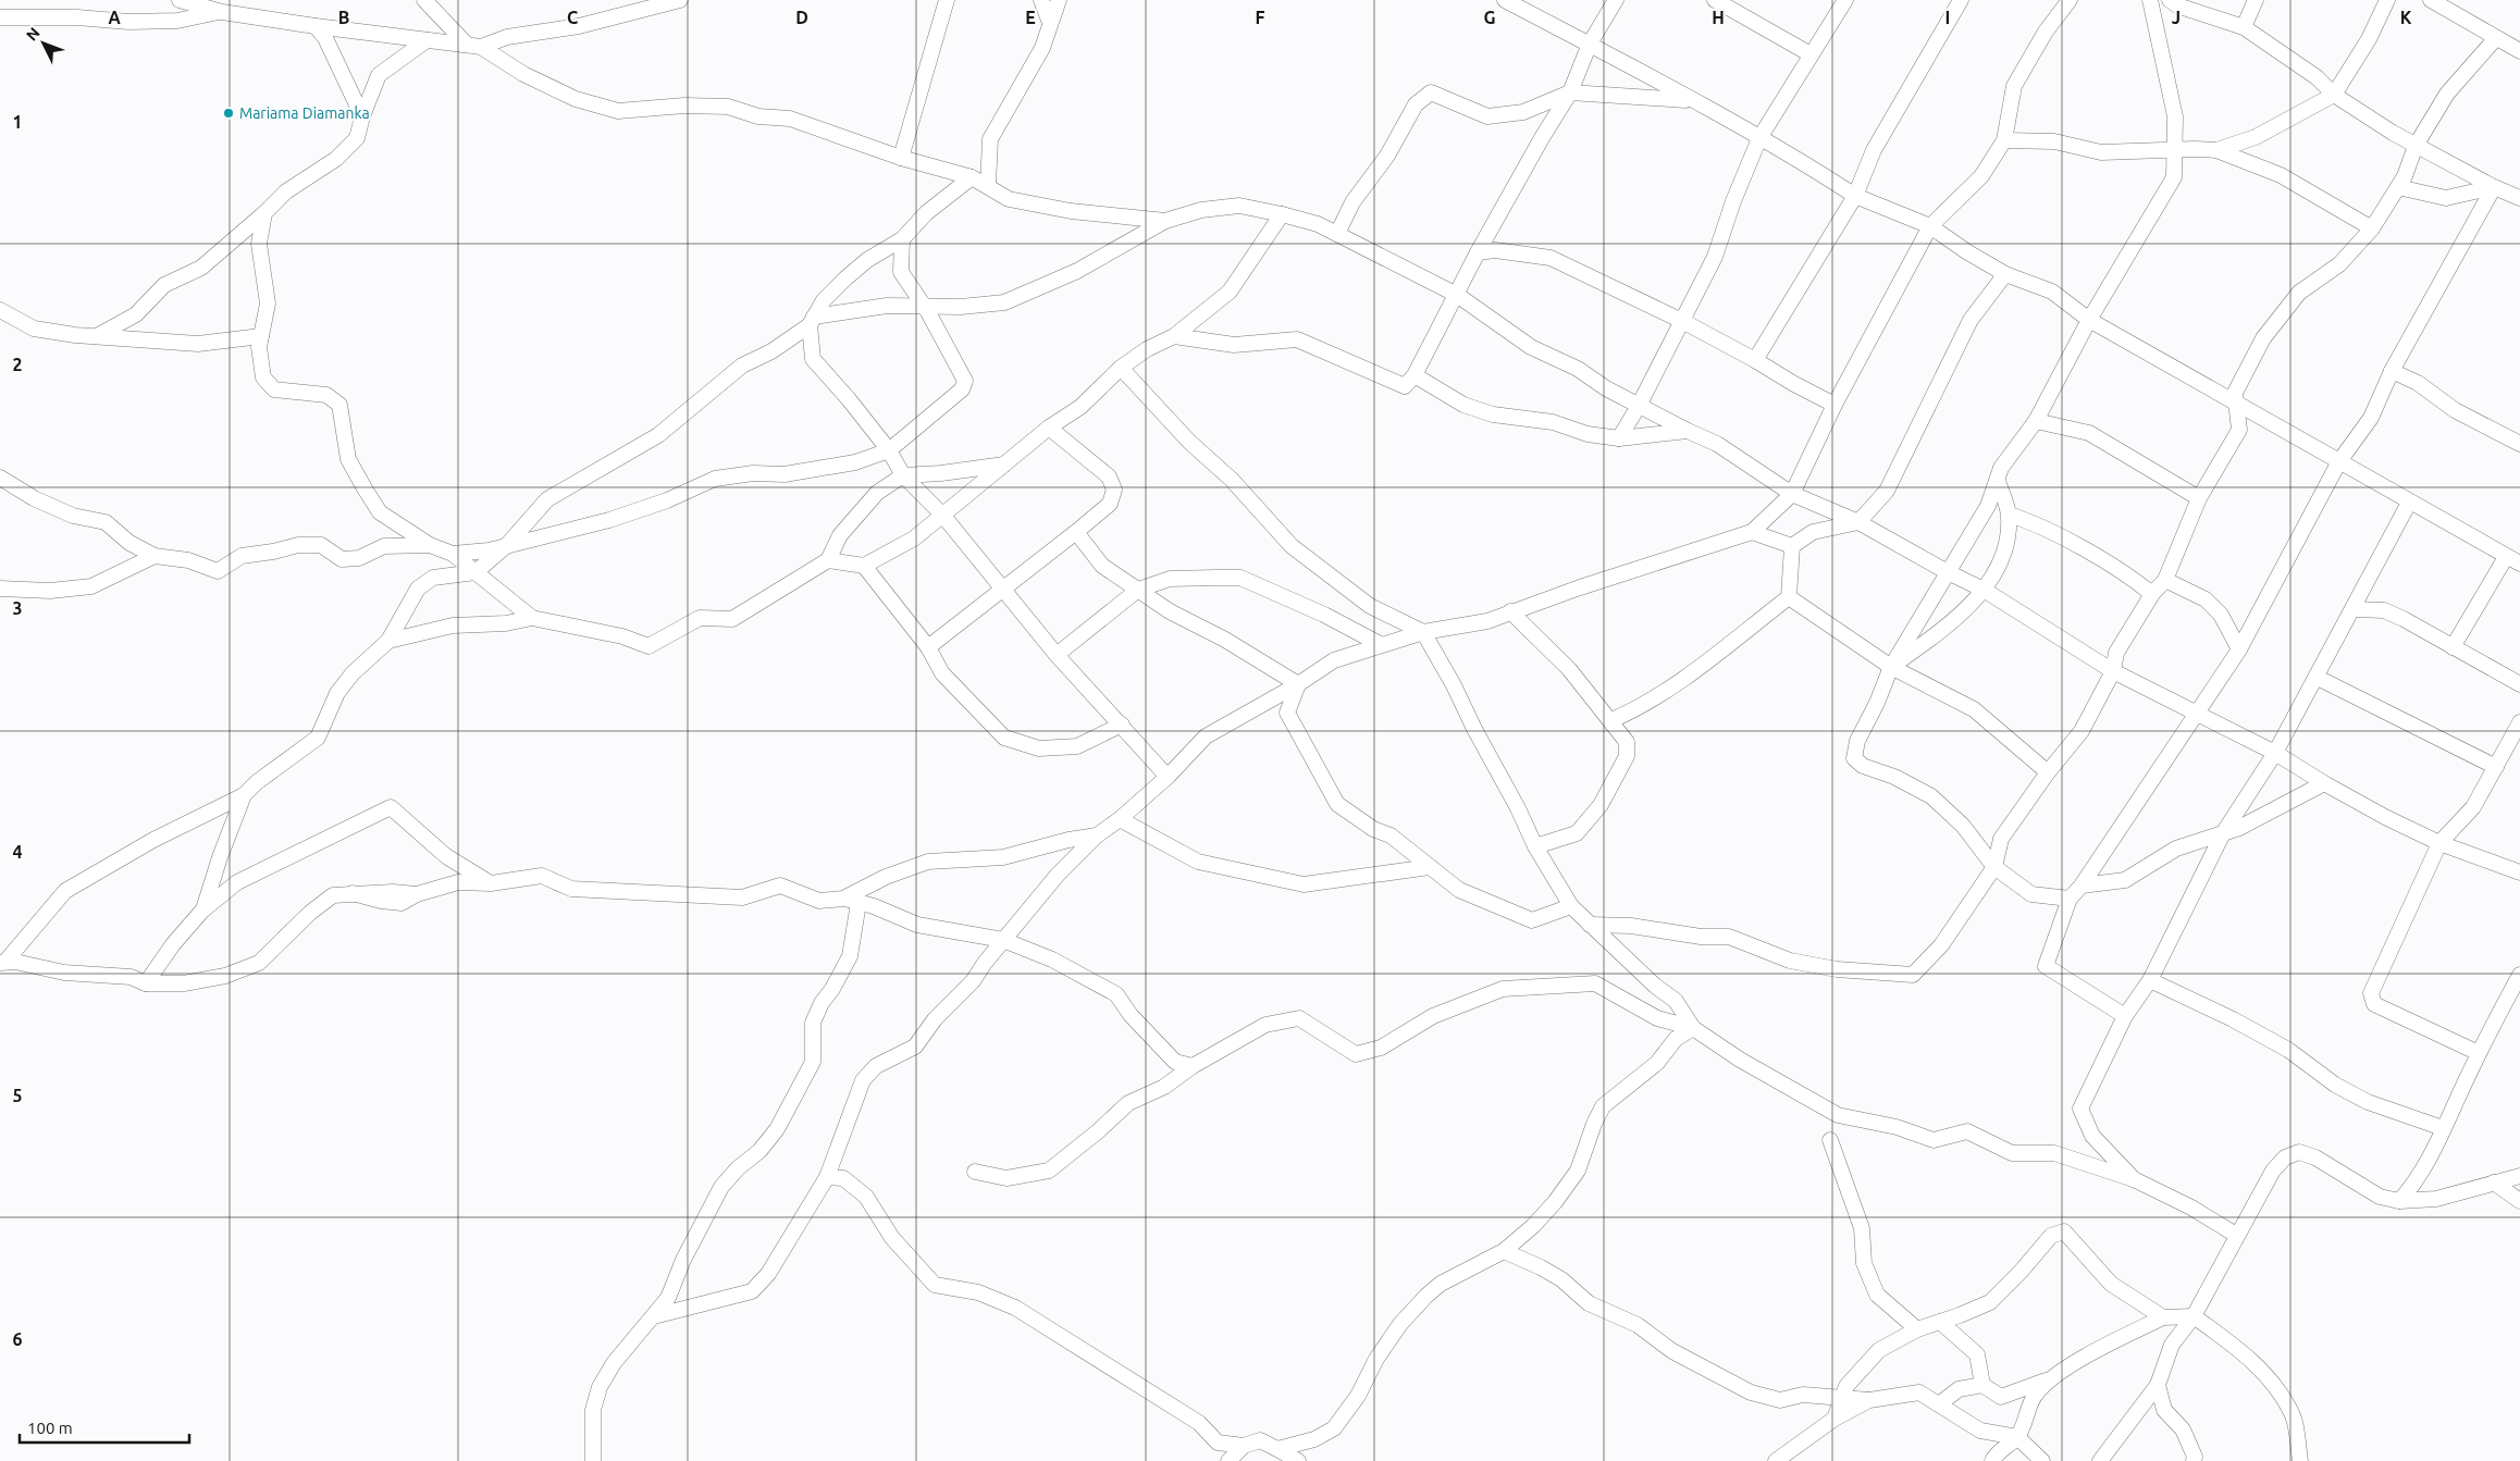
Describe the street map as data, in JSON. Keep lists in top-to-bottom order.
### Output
{
  "places": ["Mariama Diamanka"],
  "scale_bar": "100 m",
  "north": "top left",
  "grid": {
    "columns": [
      "A",
      "B",
      "C",
      "D",
      "E",
      "F",
      "G",
      "H",
      "I",
      "J",
      "K"
    ],
    "rows": [
      "1",
      "2",
      "3",
      "4",
      "5",
      "6"
    ]
  }
}
